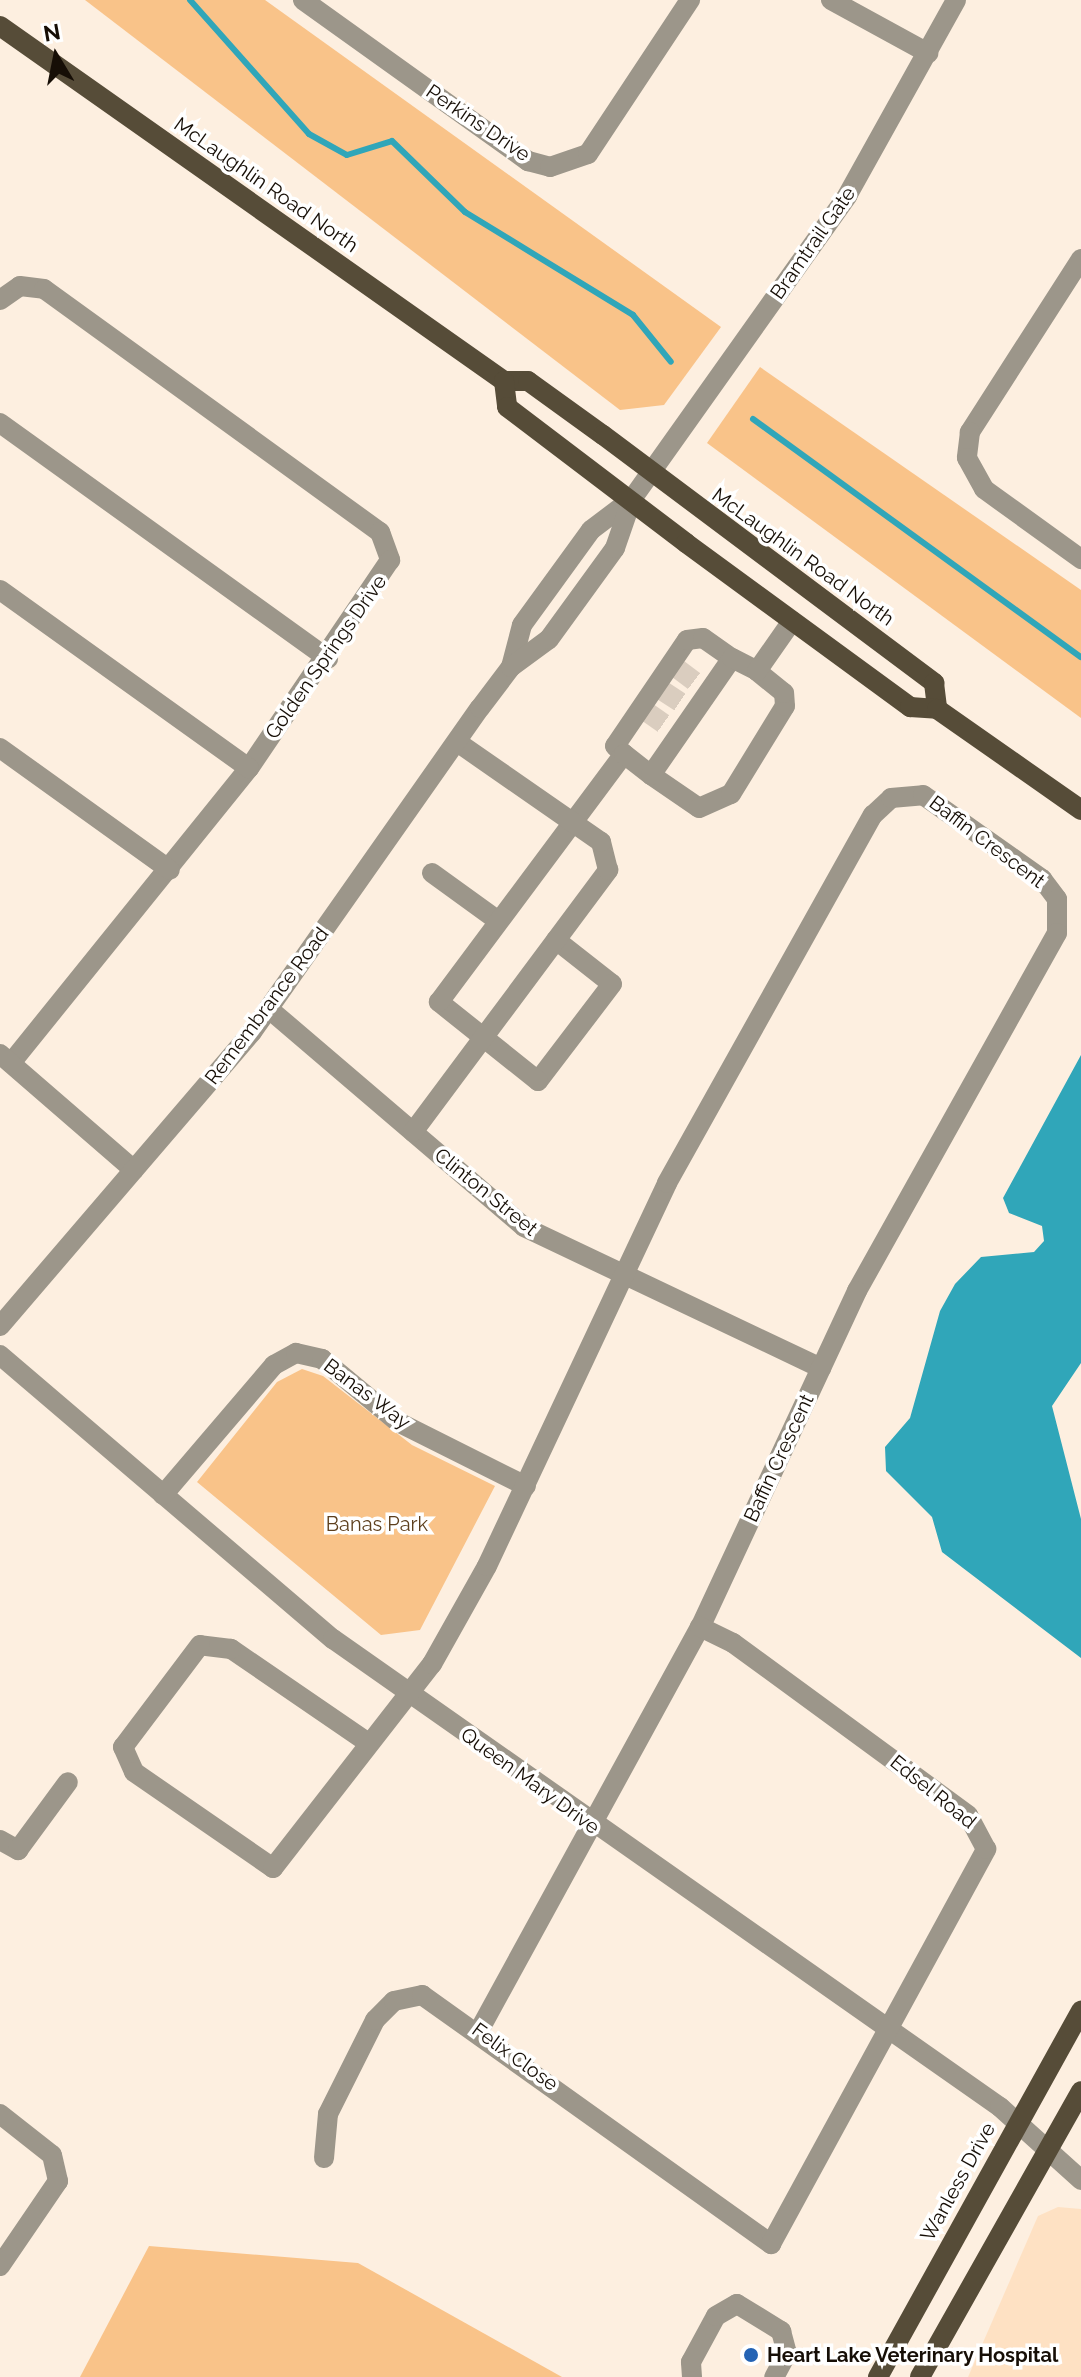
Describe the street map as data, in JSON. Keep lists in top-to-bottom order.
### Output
{
  "streets": {
    "main road": ["McLaughlin Road North", "Wanless Drive"],
    "street": [
      "Perkins Drive",
      "Bramtrail Gate",
      "Golden Springs Drive",
      "Baffin Crescent",
      "Remembrance Road",
      "Clinton Street",
      "Banas Way",
      "Queen Mary Drive",
      "Edsel Road",
      "Felix Close"
    ]
  },
  "crossings": [
    ["McLaughlin Road North", "Bramtrail Gate"],
    ["Bramtrail Gate", "Remembrance Road"],
    ["Baffin Crescent", "Clinton Street"],
    ["Baffin Crescent", "Banas Way"],
    ["Baffin Crescent", "Queen Mary Drive"],
    ["Baffin Crescent", "Edsel Road"],
    ["Baffin Crescent", "Felix Close"],
    ["Remembrance Road", "Clinton Street"],
    ["Banas Way", "Queen Mary Drive"],
    ["Queen Mary Drive", "Edsel Road"],
    ["Queen Mary Drive", "Felix Close"],
    ["Queen Mary Drive", "Wanless Drive"],
    ["Edsel Road", "Felix Close"]
  ],
  "parks": ["Banas Park"],
  "places": ["Heart Lake Veterinary Hospital"],
  "north": "top"
}
